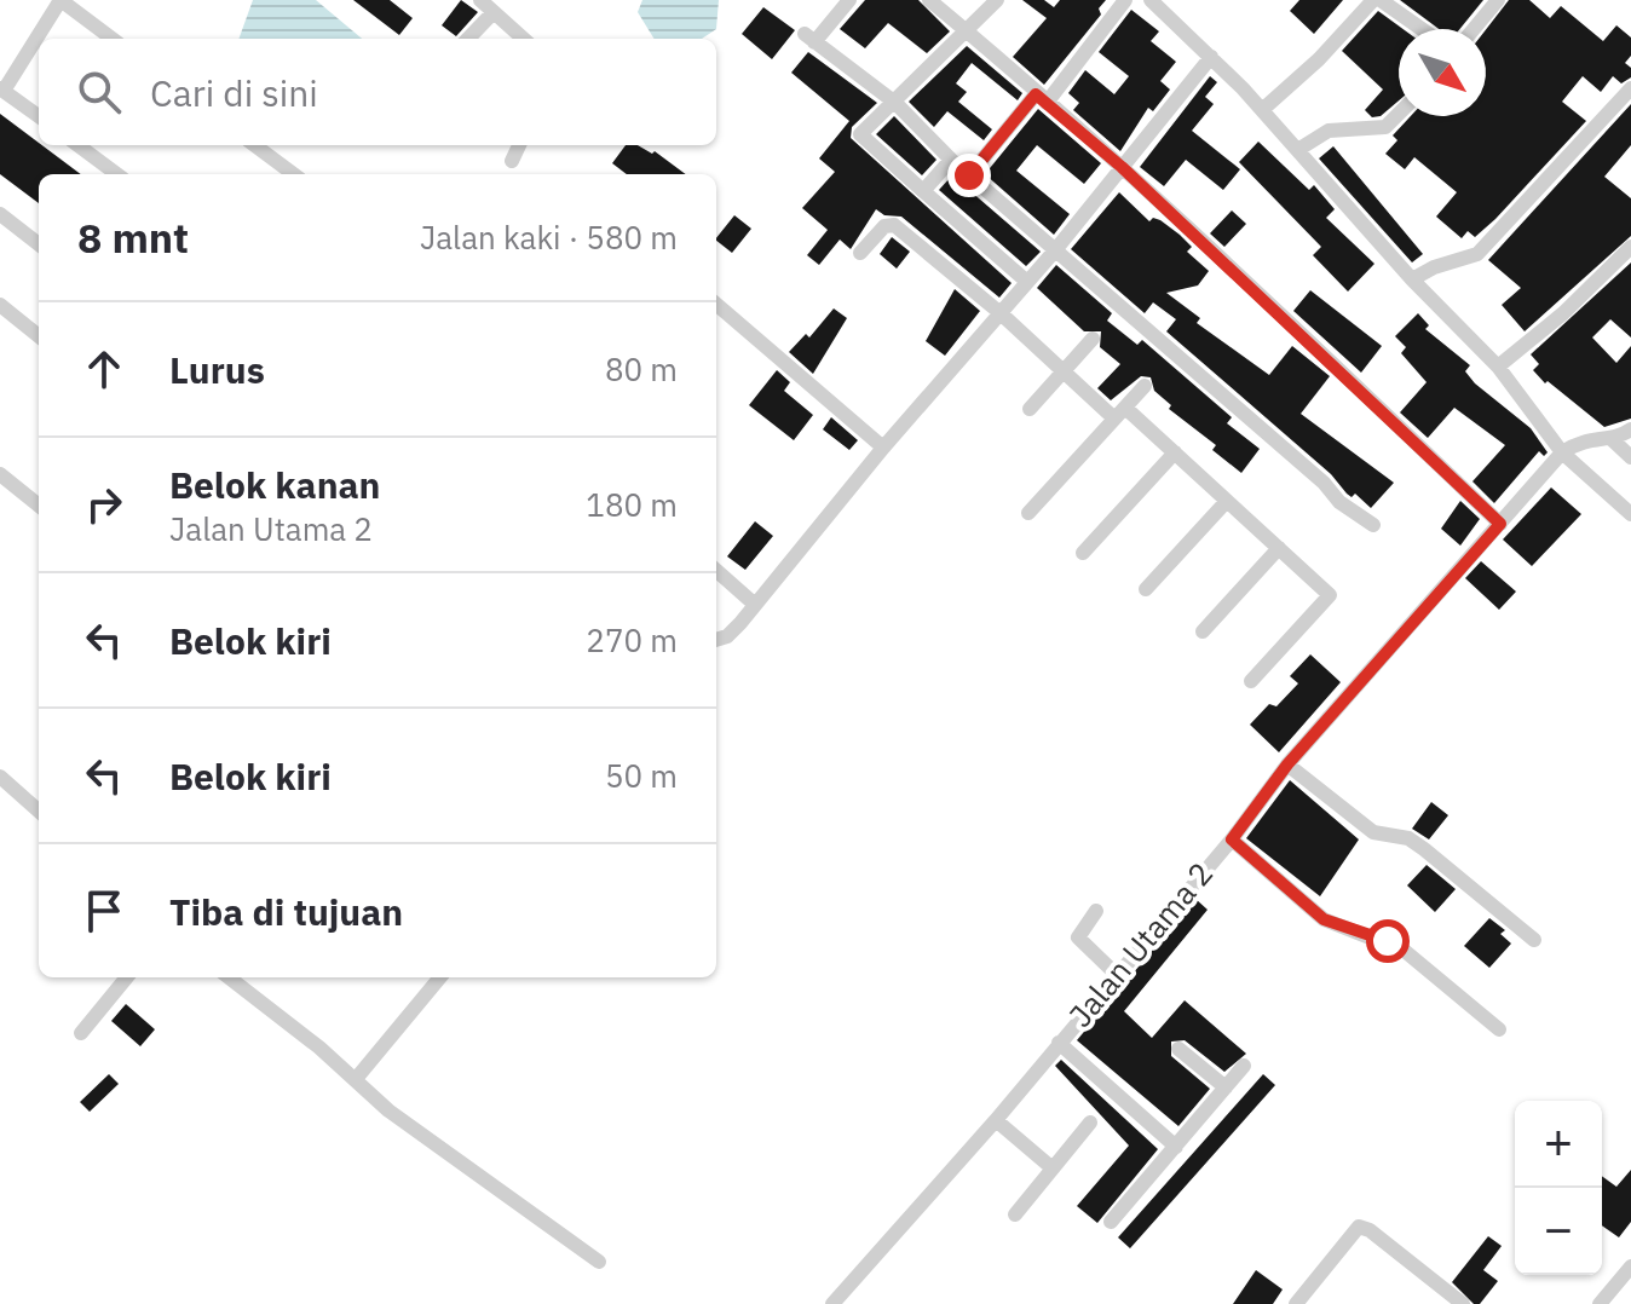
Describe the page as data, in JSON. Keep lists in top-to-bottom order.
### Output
{
  "streets": {
    "street": ["Jalan Utama 2"]
  },
  "north": "bottom right",
  "page": {
    "search": "Cari di sini",
    "heading": ["8 mnt", "Jalan kaki · 580 m"],
    "list": [
      ["Lurus", "80 m"],
      ["Belok kanan", "Jalan Utama 2", "180 m"],
      ["Belok kiri", "270 m"],
      ["Belok kiri", "50 m"],
      "Tiba di tujuan"
    ],
    "map_buttons": ["+", "−"]
  }
}
